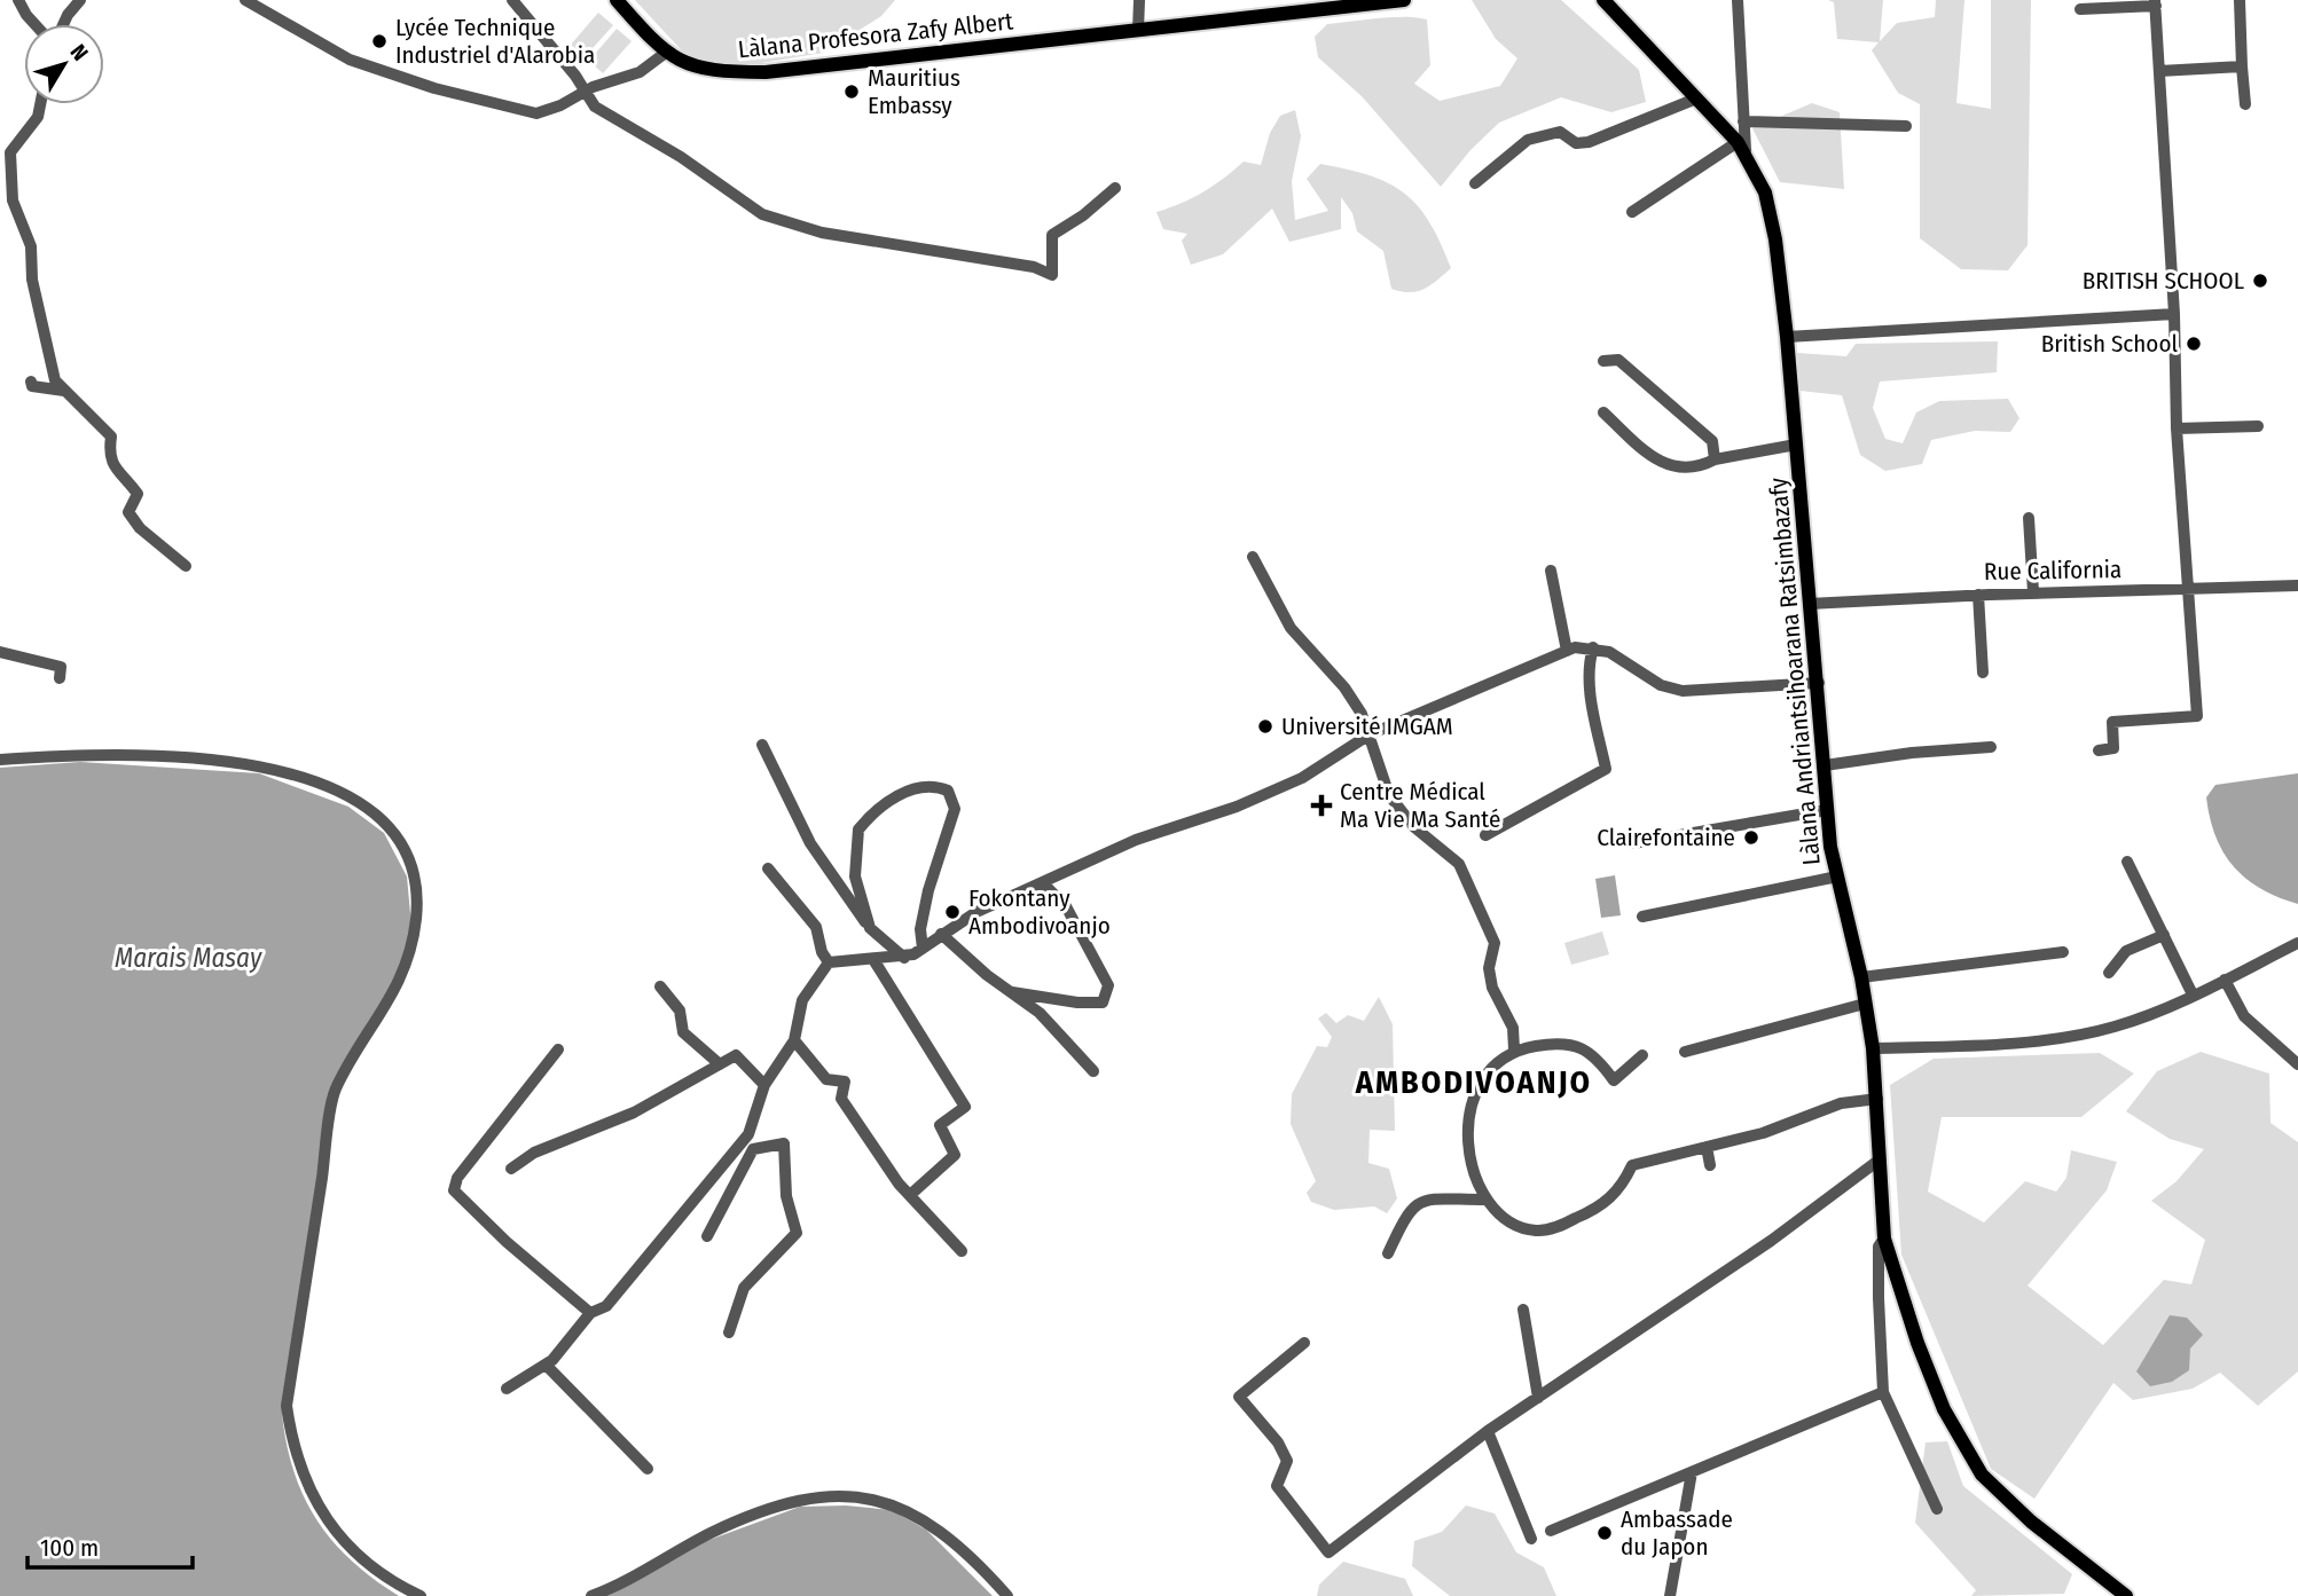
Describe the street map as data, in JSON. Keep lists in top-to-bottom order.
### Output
{
  "streets": {
    "main road": ["Làlana Profesora Zafy Albert", "Làlana Andriantsihoarana Ratsimbazafy"],
    "street": ["Rue California"]
  },
  "crossings": [
    ["Rue California", "Làlana Andriantsihoarana Ratsimbazafy"]
  ],
  "districts": ["AMBODIVOANJO"],
  "water": ["Marais Masay"],
  "places": {
    "other": [
      "Lycée Technique Industriel d'Alarobia",
      "Mauritius Embassy",
      "BRITISH SCHOOL",
      "British School",
      "Université IMGAM",
      "Clairefontaine",
      "Fokontany Ambodivoanjo",
      "Ambassade du Japon"
    ],
    "health": ["Centre Médical Ma Vie Ma Santé"]
  },
  "scale_bar": "100 m",
  "north": "top right"
}
